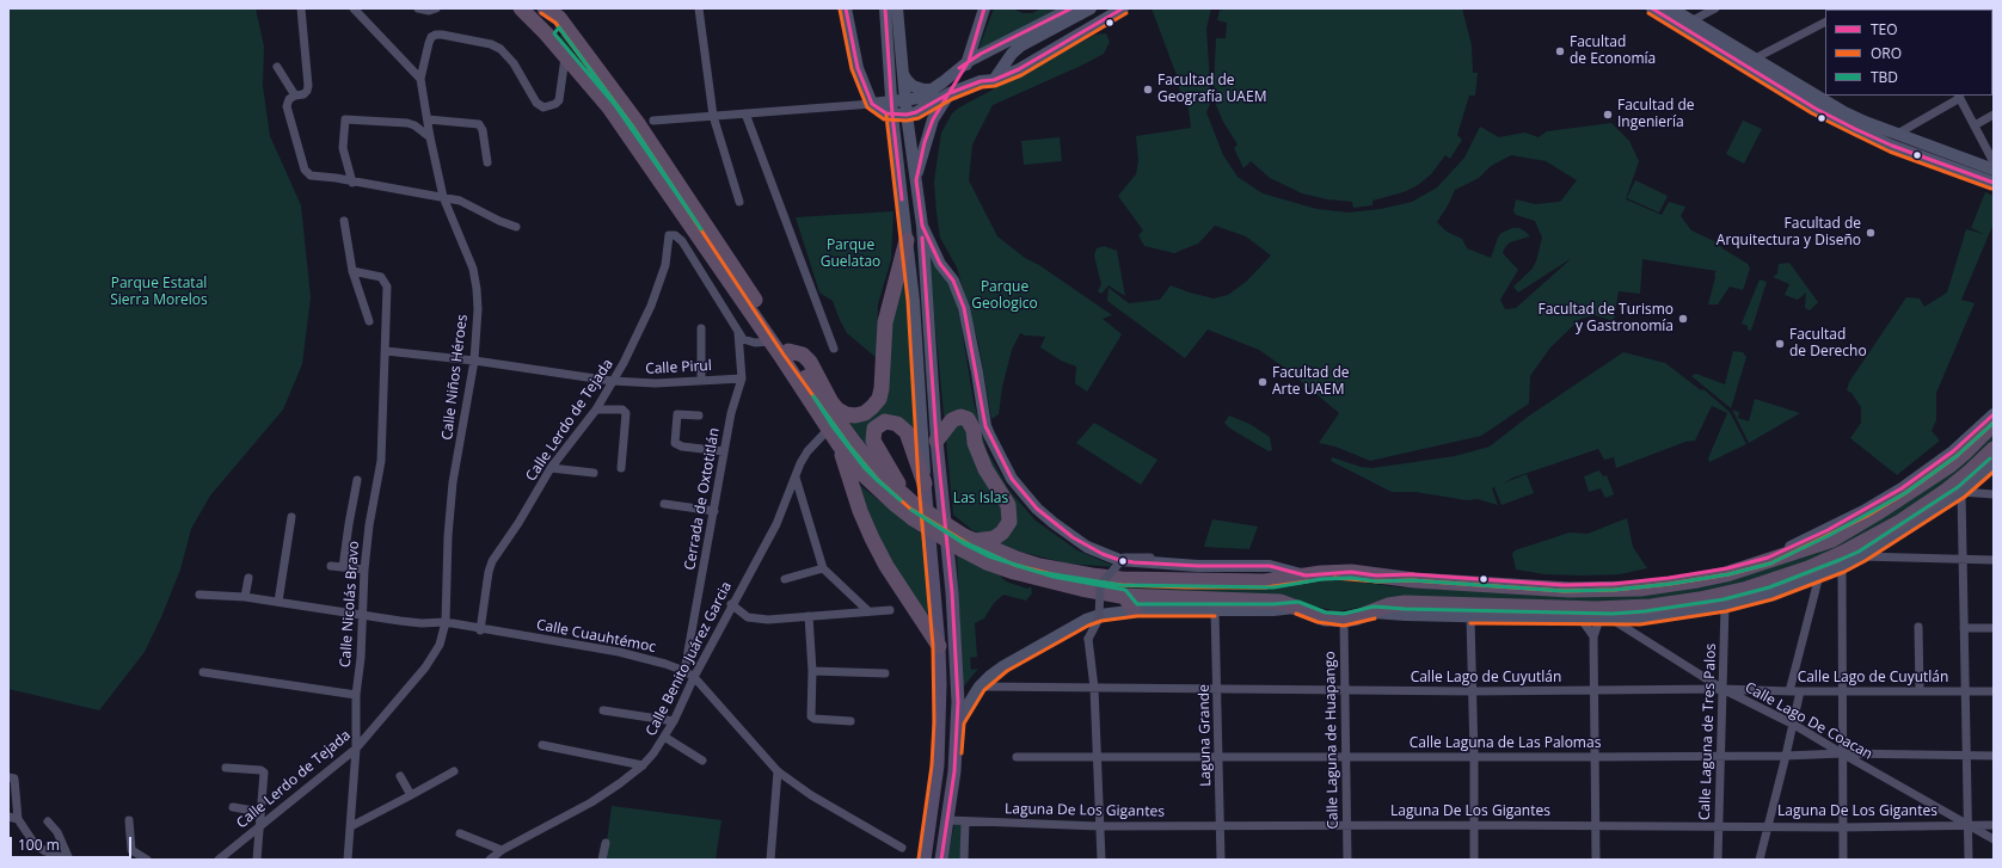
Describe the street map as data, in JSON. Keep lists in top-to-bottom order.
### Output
{
  "streets": {
    "street": [
      "Calle Pirul",
      "Calle Niños Héroes",
      "Calle Lerdo de Tejada",
      "Cerrada de Oxtotitlán",
      "Calle Nicolás Bravo",
      "Calle Cuauhtémoc",
      "Calle Benito Juárez Garcia",
      "Calle Lago de Cuyutlán",
      "Calle Lago De Coacan",
      "Calle Laguna de Tres Palos",
      "Laguna Grande",
      "Calle Laguna de Huapango",
      "Calle Laguna de Las Palomas",
      "Laguna De Los Gigantes"
    ]
  },
  "crossings": [
    ["Calle Pirul", "Calle Niños Héroes"],
    ["Calle Pirul", "Calle Lerdo de Tejada"],
    ["Calle Pirul", "Cerrada de Oxtotitlán"],
    ["Calle Pirul", "Calle Nicolás Bravo"],
    ["Calle Niños Héroes", "Calle Lerdo de Tejada"],
    ["Calle Niños Héroes", "Calle Cuauhtémoc"],
    ["Calle Lerdo de Tejada", "Cerrada de Oxtotitlán"],
    ["Calle Lerdo de Tejada", "Calle Nicolás Bravo"],
    ["Calle Lerdo de Tejada", "Calle Cuauhtémoc"],
    ["Cerrada de Oxtotitlán", "Calle Cuauhtémoc"],
    ["Calle Nicolás Bravo", "Calle Cuauhtémoc"],
    ["Calle Cuauhtémoc", "Calle Benito Juárez Garcia"],
    ["Calle Lago de Cuyutlán", "Calle Lago De Coacan"],
    ["Calle Lago de Cuyutlán", "Calle Laguna de Tres Palos"],
    ["Calle Lago de Cuyutlán", "Laguna Grande"],
    ["Calle Lago de Cuyutlán", "Calle Laguna de Huapango"],
    ["Calle Lago De Coacan", "Calle Laguna de Tres Palos"],
    ["Calle Lago De Coacan", "Calle Laguna de Las Palomas"],
    ["Calle Lago De Coacan", "Laguna De Los Gigantes"],
    ["Calle Laguna de Tres Palos", "Calle Laguna de Las Palomas"],
    ["Calle Laguna de Tres Palos", "Laguna De Los Gigantes"],
    ["Laguna Grande", "Calle Laguna de Las Palomas"],
    ["Laguna Grande", "Laguna De Los Gigantes"],
    ["Calle Laguna de Huapango", "Calle Laguna de Las Palomas"],
    ["Calle Laguna de Huapango", "Laguna De Los Gigantes"]
  ],
  "parks": [
    "Parque Guelatao",
    "Parque Estatal Sierra Morelos",
    "Parque Geologico",
    "Las Islas"
  ],
  "places": [
    "Facultad de Economía",
    "Facultad de Geografía UAEM",
    "Facultad de Ingeniería",
    "Facultad de Arquitectura y Diseño",
    "Facultad de Turismo y Gastronomía",
    "Facultad de Derecho",
    "Facultad de Arte UAEM"
  ],
  "lines": ["transit line TEO", "transit line ORO", "transit line TBD"],
  "legend": ["TEO", "ORO", "TBD"],
  "scale_bar": "100 m"
}
